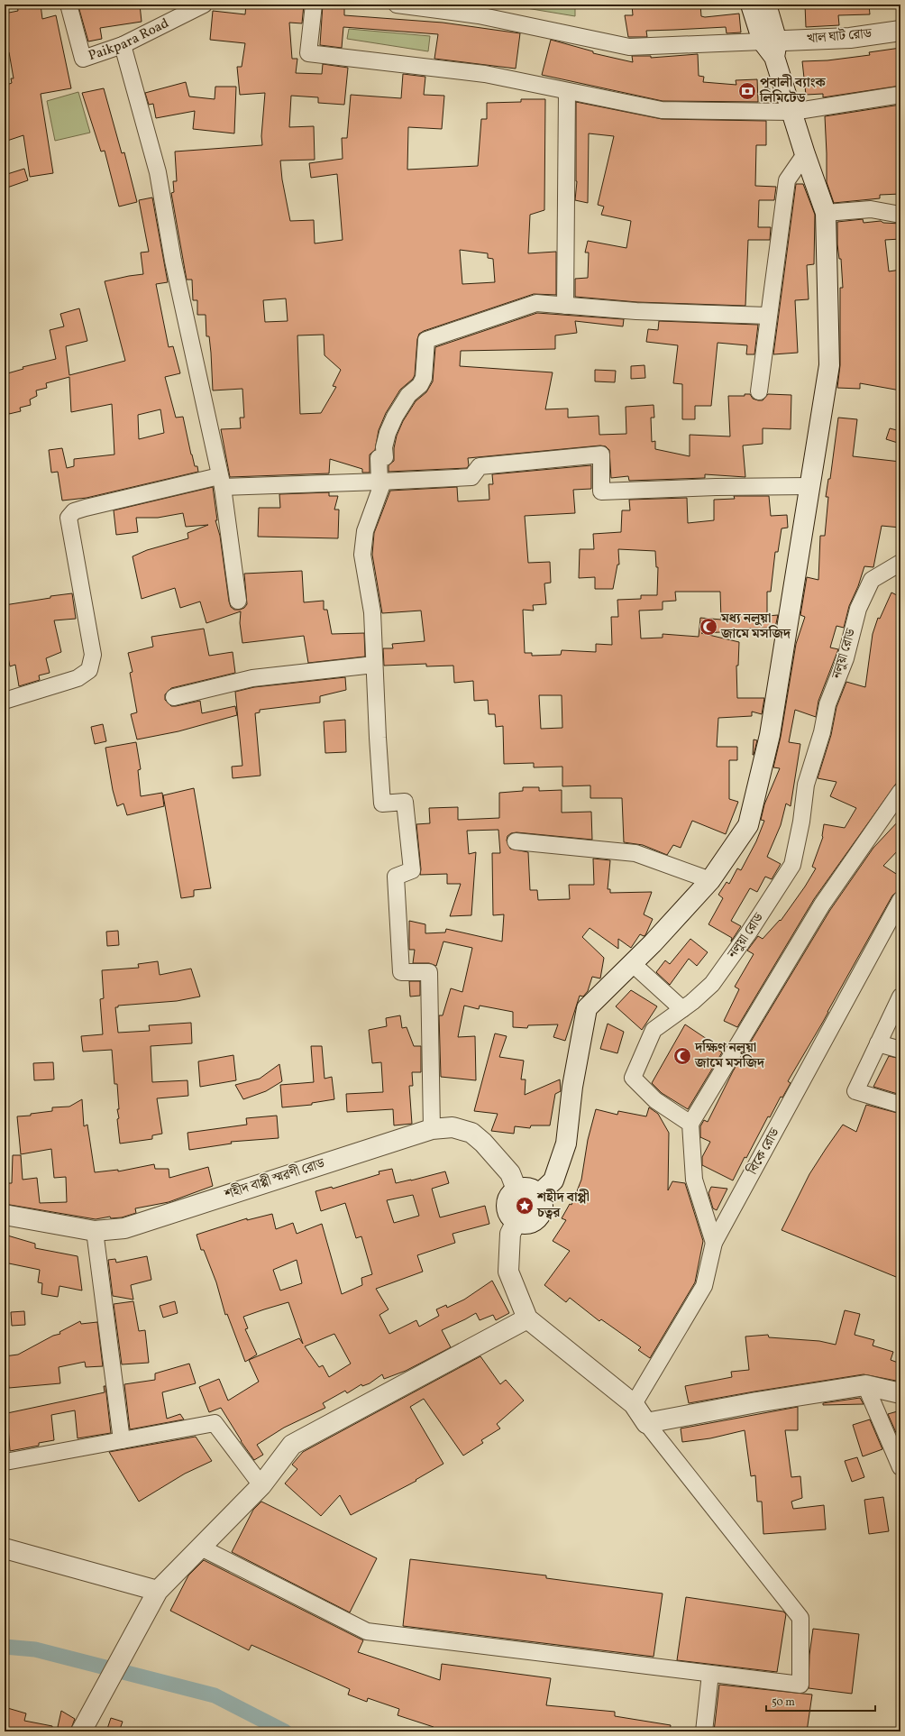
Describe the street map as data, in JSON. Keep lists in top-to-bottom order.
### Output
{
  "streets": {
    "street": [
      "খাল ঘাট রোড",
      "Paikpara Road",
      "নলুয়া রোড",
      "বিকে রোড",
      "শহীদ বাপ্পী স্মরণী রোড"
    ]
  },
  "places": {
    "bank": ["পূবালী ব্যাংক লিমিটেড"],
    "mosque": ["মধ্য নলুয়া জামে মসজিদ", "দক্ষিণ নলুয়া জামে মসজিদ"],
    "place": ["শহীদ বাপ্পী চত্বর"]
  },
  "scale_bar": "50 m"
}
